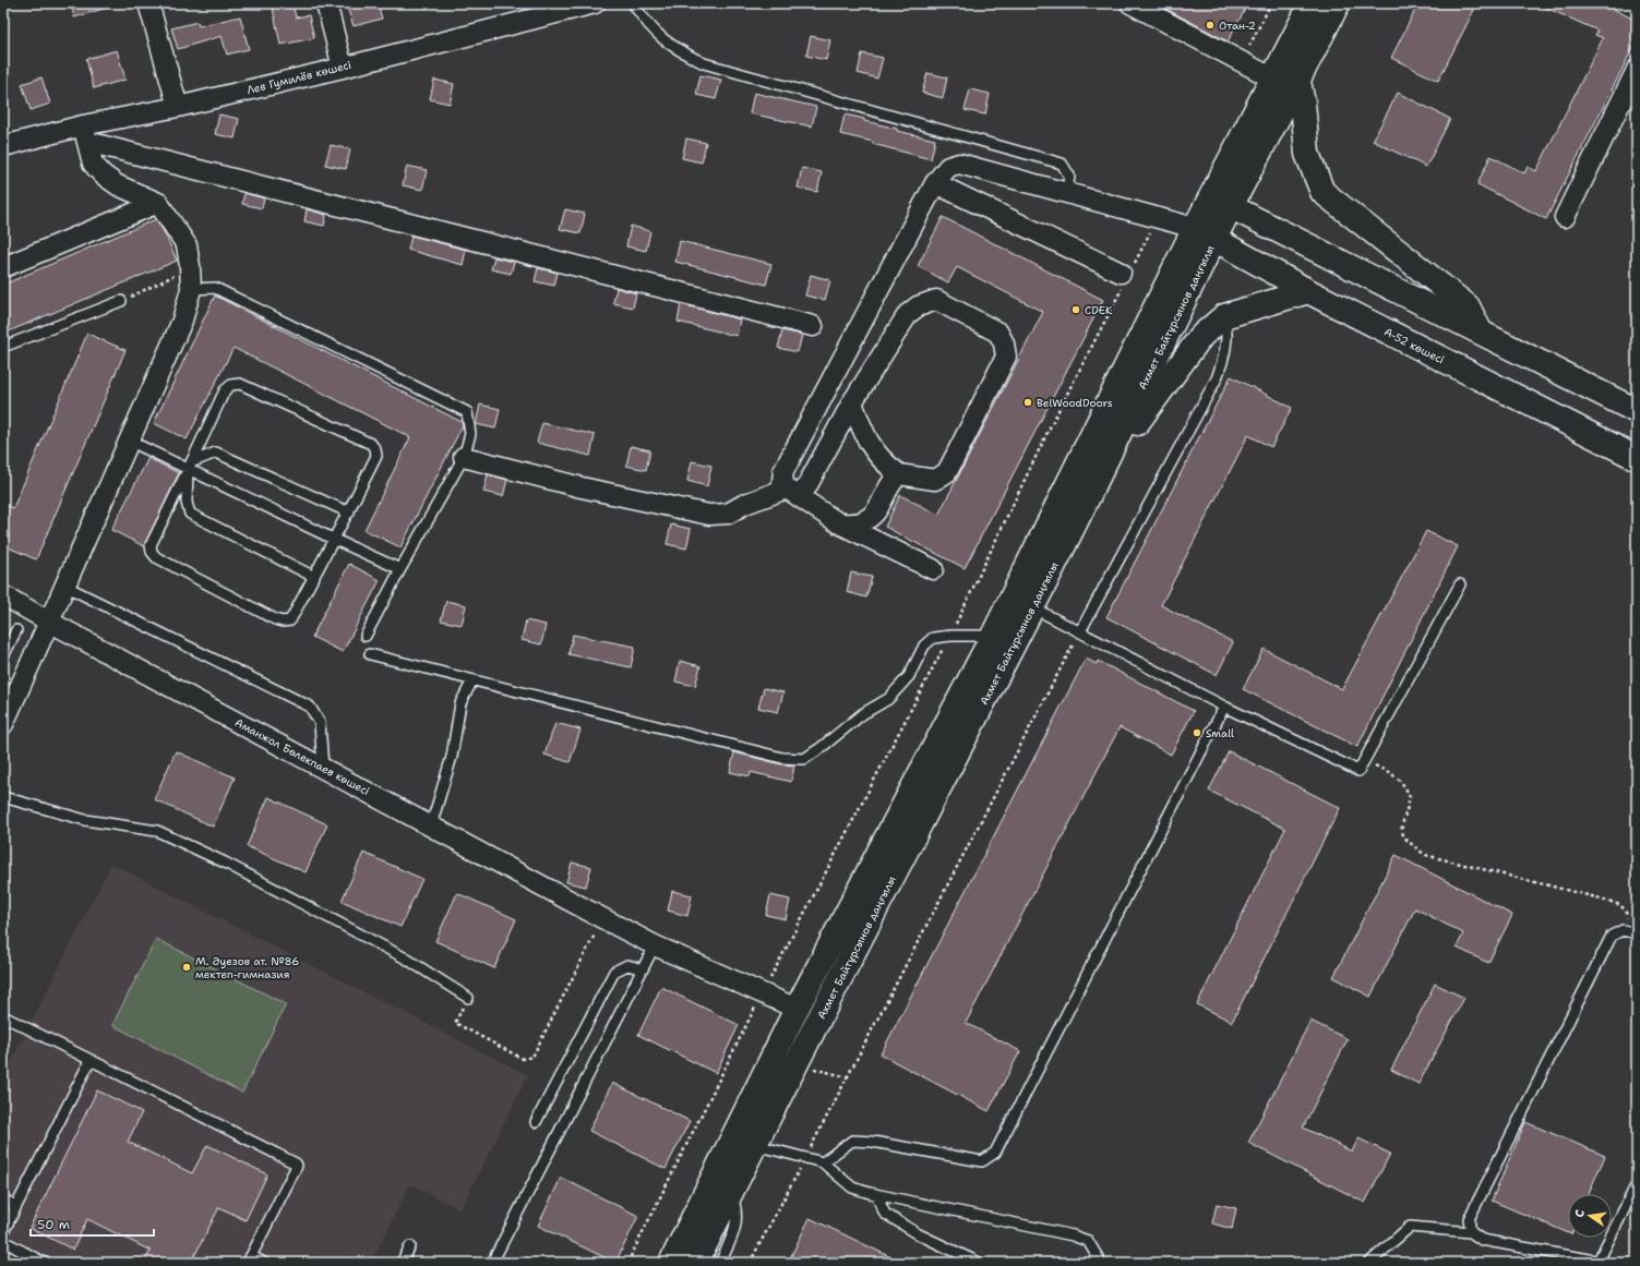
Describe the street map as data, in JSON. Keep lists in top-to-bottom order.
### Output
{
  "streets": {
    "street": [
      "Лев Гумилёв көшесі",
      "Ахмет Байтұрсынов даңғылы",
      "А-52 көшесі",
      "Аманжол Бөлекпаев көшесі"
    ]
  },
  "crossings": [
    ["Ахмет Байтұрсынов даңғылы", "А-52 көшесі"],
    ["Ахмет Байтұрсынов даңғылы", "Аманжол Бөлекпаев көшесі"]
  ],
  "places": [
    "Отан-2",
    "CDEK",
    "BelWoodDoors",
    "Small",
    "М. Әуезов ат. №86 мектеп-гимназия"
  ],
  "scale_bar": "50 m",
  "north": "left"
}
